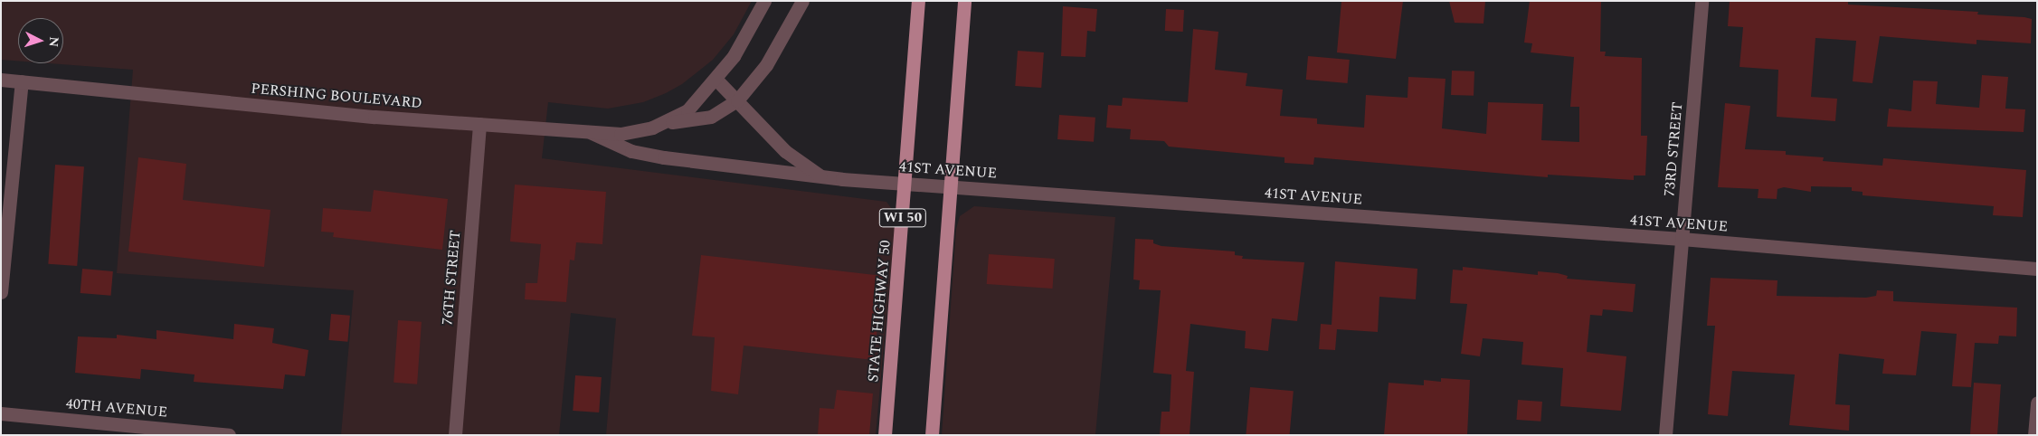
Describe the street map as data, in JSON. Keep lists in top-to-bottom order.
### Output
{
  "streets": {
    "main road": ["WI 50", "STATE HIGHWAY 50"],
    "street": [
      "PERSHING BOULEVARD",
      "73RD STREET",
      "41ST AVENUE",
      "76TH STREET",
      "40TH AVENUE"
    ]
  },
  "crossings": [
    ["PERSHING BOULEVARD", "41ST AVENUE"],
    ["PERSHING BOULEVARD", "76TH STREET"],
    ["73RD STREET", "41ST AVENUE"],
    ["41ST AVENUE", "WI 50"],
    ["41ST AVENUE", "STATE HIGHWAY 50"]
  ],
  "north": "right"
}
